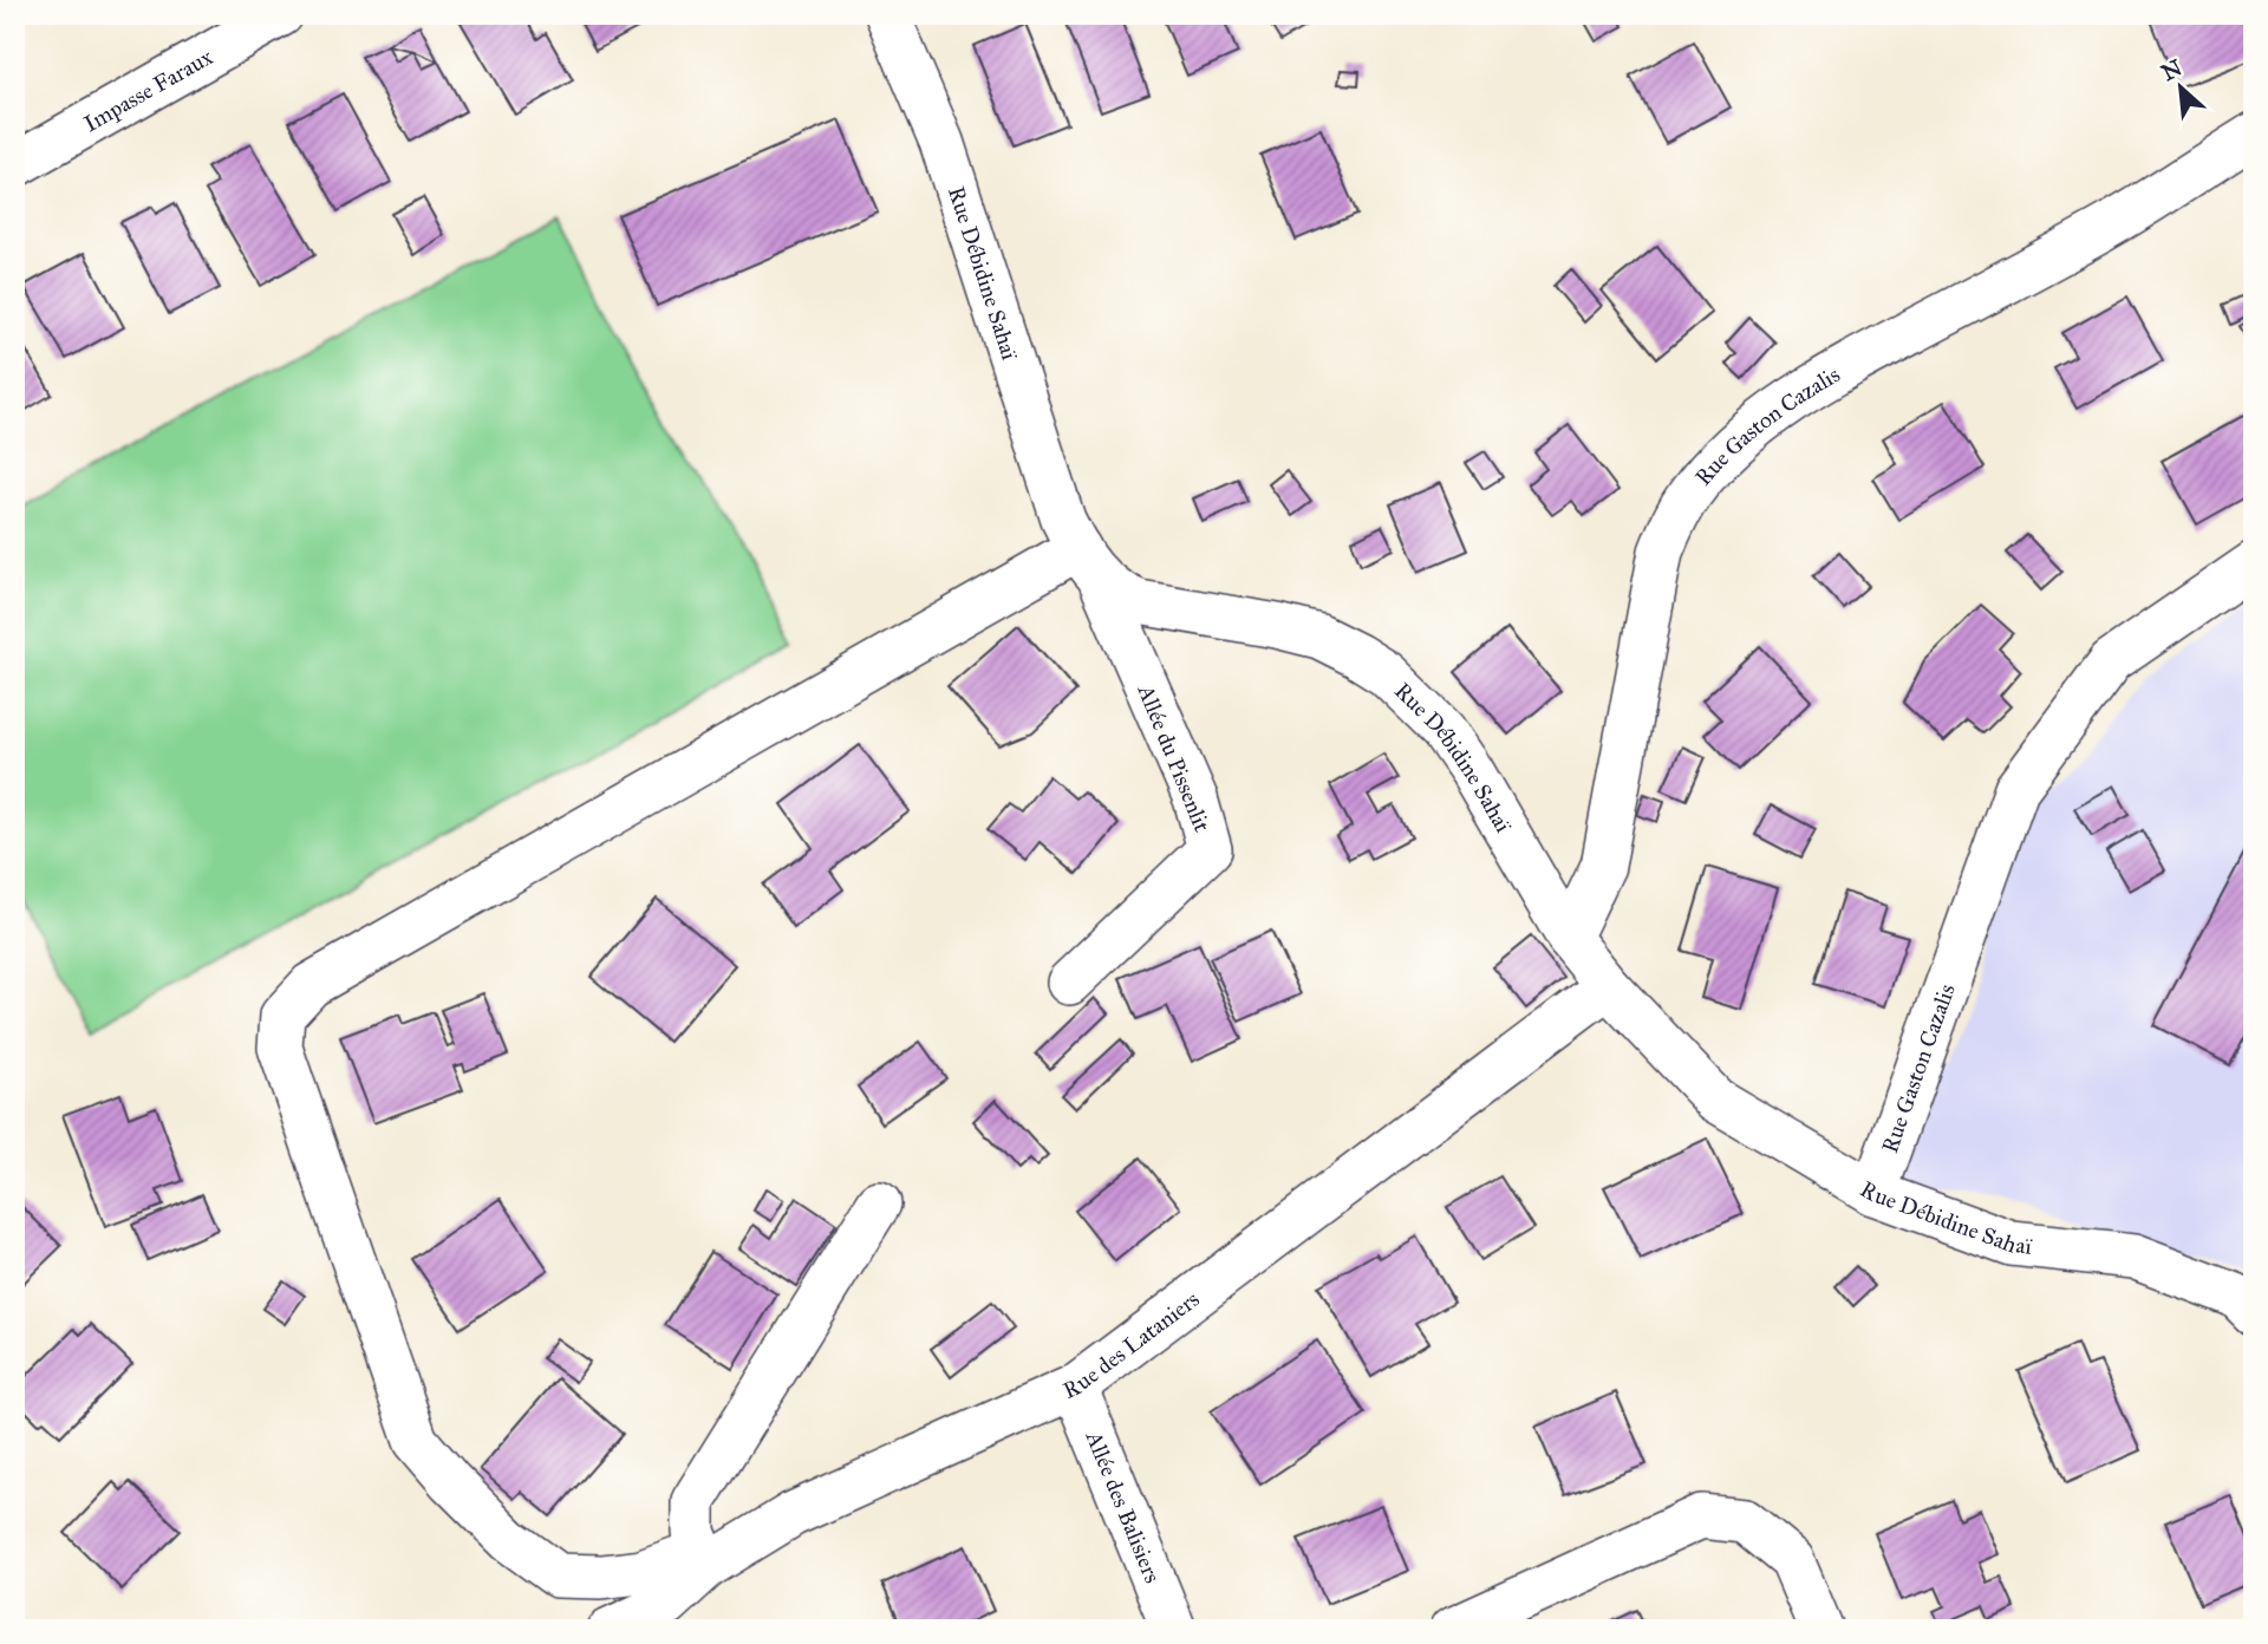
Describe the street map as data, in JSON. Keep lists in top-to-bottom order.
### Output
{
  "streets": {
    "street": [
      "Impasse Faraux",
      "Rue Débidine Sahaï",
      "Rue Gaston Cazalis",
      "Allée du Pissenlit",
      "Rue des Lataniers",
      "Allée des Balisiers"
    ]
  },
  "crossings": [
    ["Rue Débidine Sahaï", "Rue Gaston Cazalis"],
    ["Rue Débidine Sahaï", "Allée du Pissenlit"],
    ["Rue Débidine Sahaï", "Rue des Lataniers"],
    ["Rue des Lataniers", "Allée des Balisiers"]
  ],
  "north": "top left"
}
